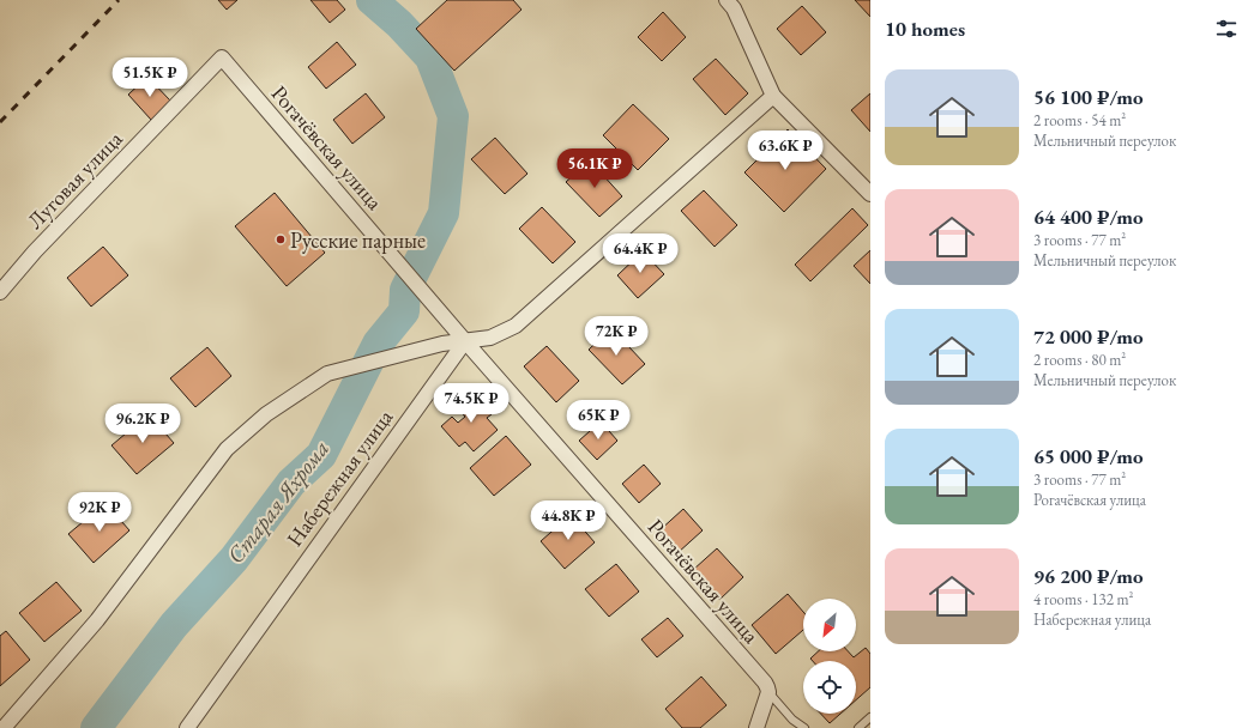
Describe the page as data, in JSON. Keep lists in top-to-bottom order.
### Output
{
  "streets": {
    "street": ["Рогачёвская улица", "Луговая улица", "Набережная улица"]
  },
  "crossings": [
    ["Рогачёвская улица", "Луговая улица"],
    ["Рогачёвская улица", "Набережная улица"]
  ],
  "water": ["Старая Яхрома"],
  "places": ["Русские парные"],
  "north": "bottom left",
  "page": {
    "heading": "10 homes",
    "price": [
      "51.5K ₽",
      "63.6K ₽",
      "56.1K ₽",
      "64.4K ₽",
      "72K ₽",
      "74.5K ₽",
      "65K ₽",
      "96.2K ₽",
      "92K ₽",
      "44.8K ₽"
    ],
    "list": [
      {
        "name": "56 100 ₽/mo",
        "note": "2 rooms · 54 m² · Мельничный переулок"
      },
      {
        "name": "64 400 ₽/mo",
        "note": "3 rooms · 77 m² · Мельничный переулок"
      },
      {
        "name": "72 000 ₽/mo",
        "note": "2 rooms · 80 m² · Мельничный переулок"
      },
      {
        "name": "65 000 ₽/mo",
        "note": "3 rooms · 77 m² · Рогачёвская улица"
      },
      {
        "name": "96 200 ₽/mo",
        "note": "4 rooms · 132 m² · Набережная улица"
      }
    ]
  }
}
